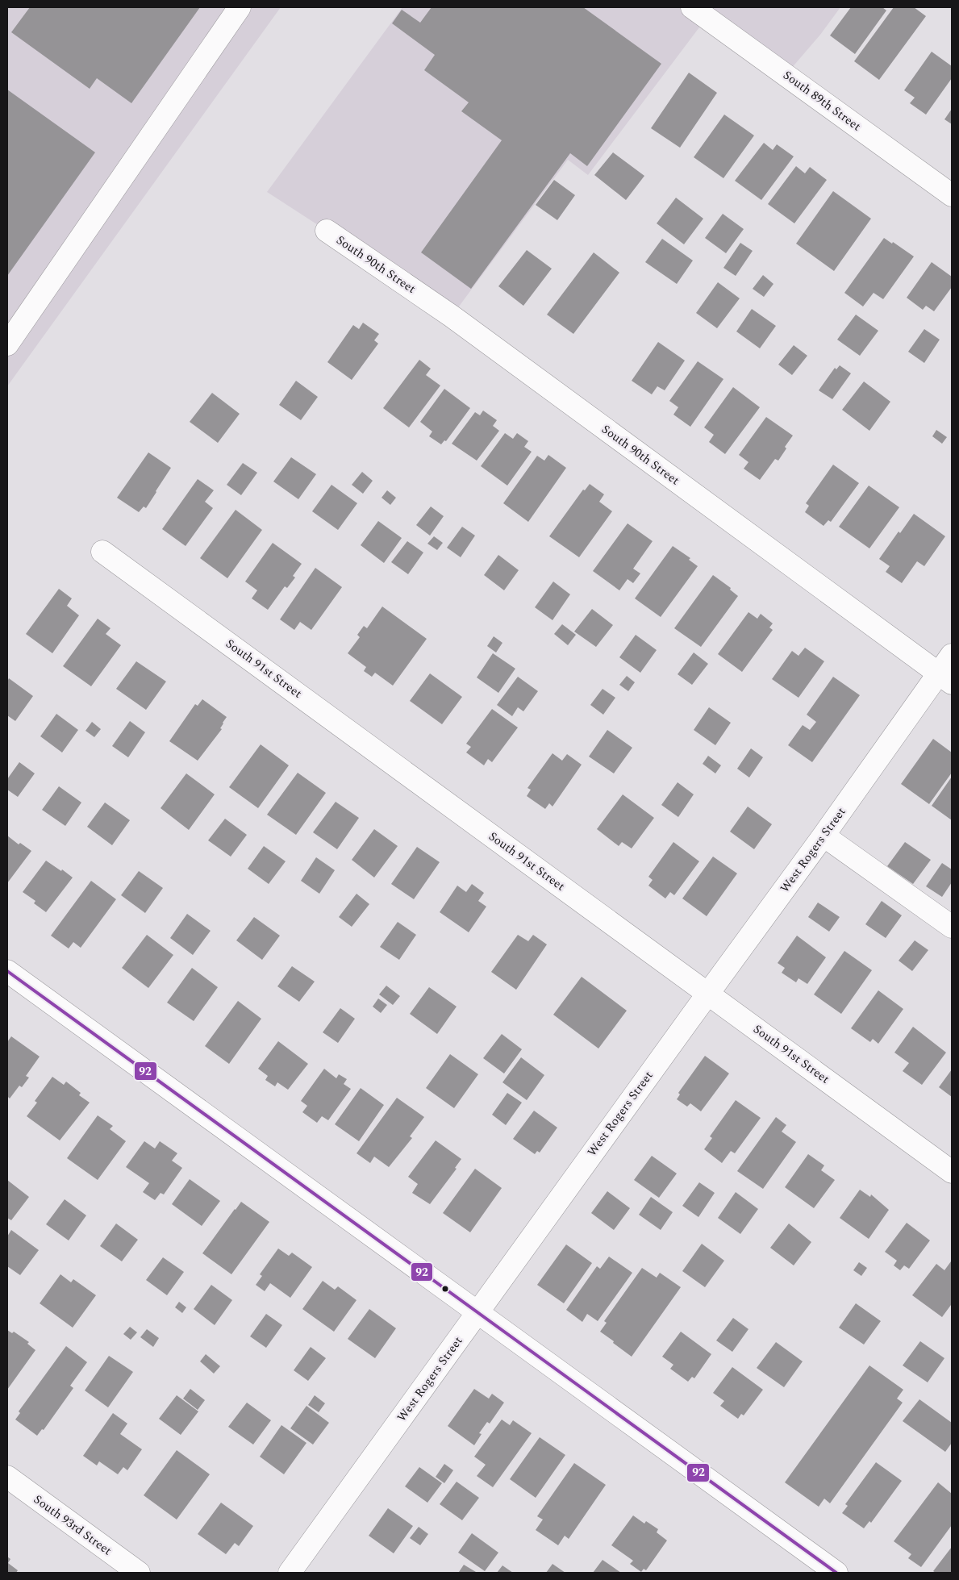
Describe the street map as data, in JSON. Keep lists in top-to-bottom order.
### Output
{
  "streets": {
    "street": [
      "South 89th Street",
      "South 90th Street",
      "South 91st Street",
      "West Rogers Street",
      "South 93rd Street"
    ]
  },
  "crossings": [
    ["South 90th Street", "West Rogers Street"],
    ["South 91st Street", "West Rogers Street"]
  ],
  "lines": ["transit line 92"]
}
